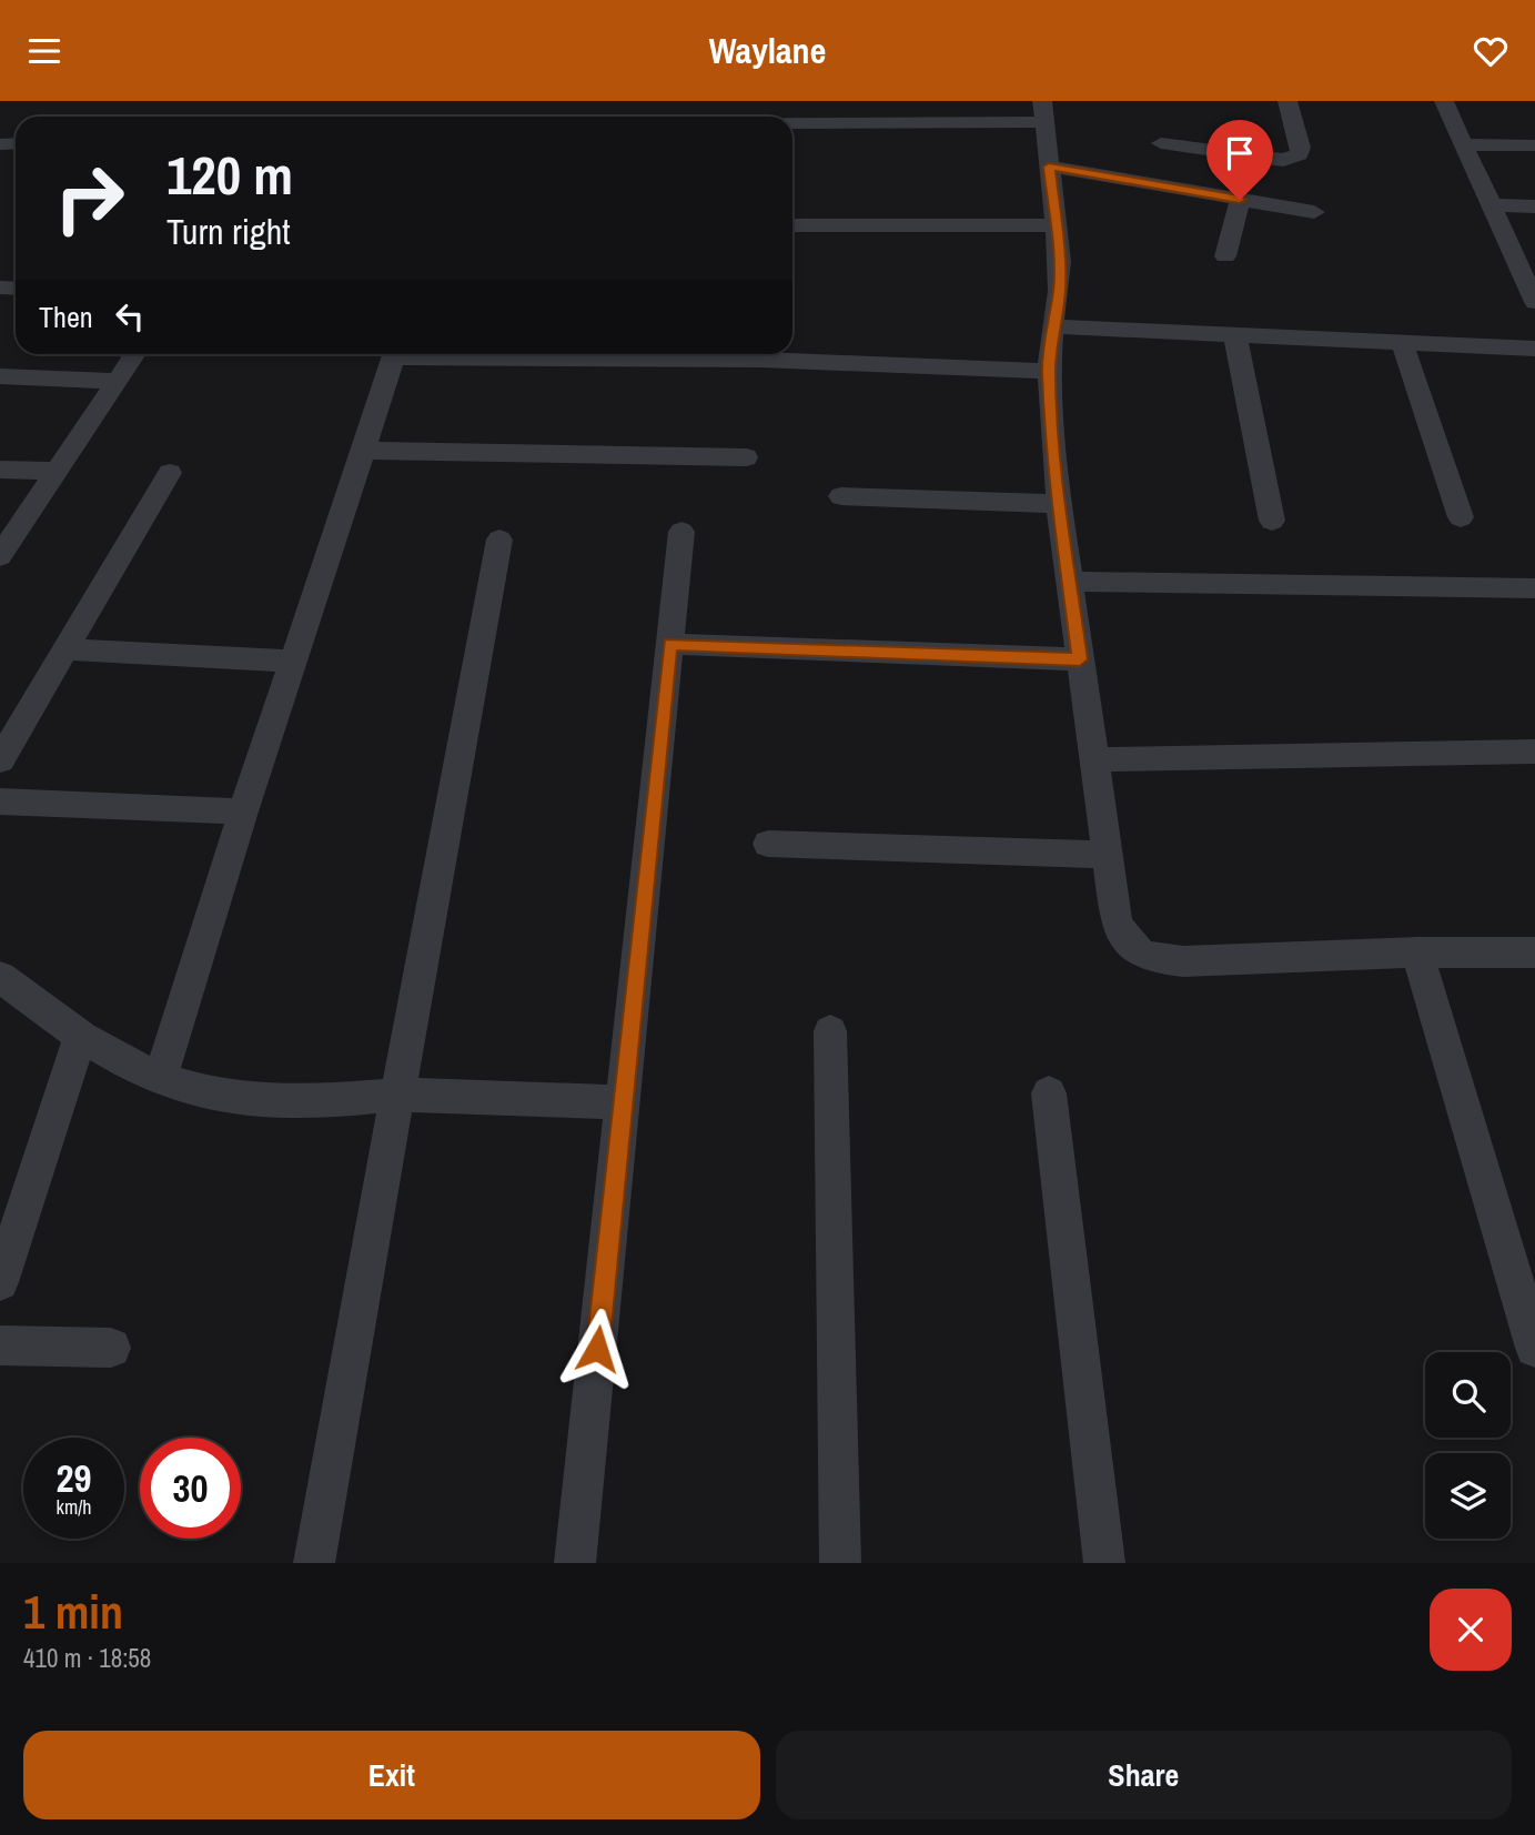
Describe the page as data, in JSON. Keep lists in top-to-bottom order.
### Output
{
  "page": {
    "header": "Waylane",
    "turn": ["120 m", "Turn right"],
    "then": "Then",
    "speed": "29 km/h",
    "limit": "30",
    "heading": ["1 min", "410 m · 18:58"],
    "buttons": ["Exit", "Share"]
  }
}
